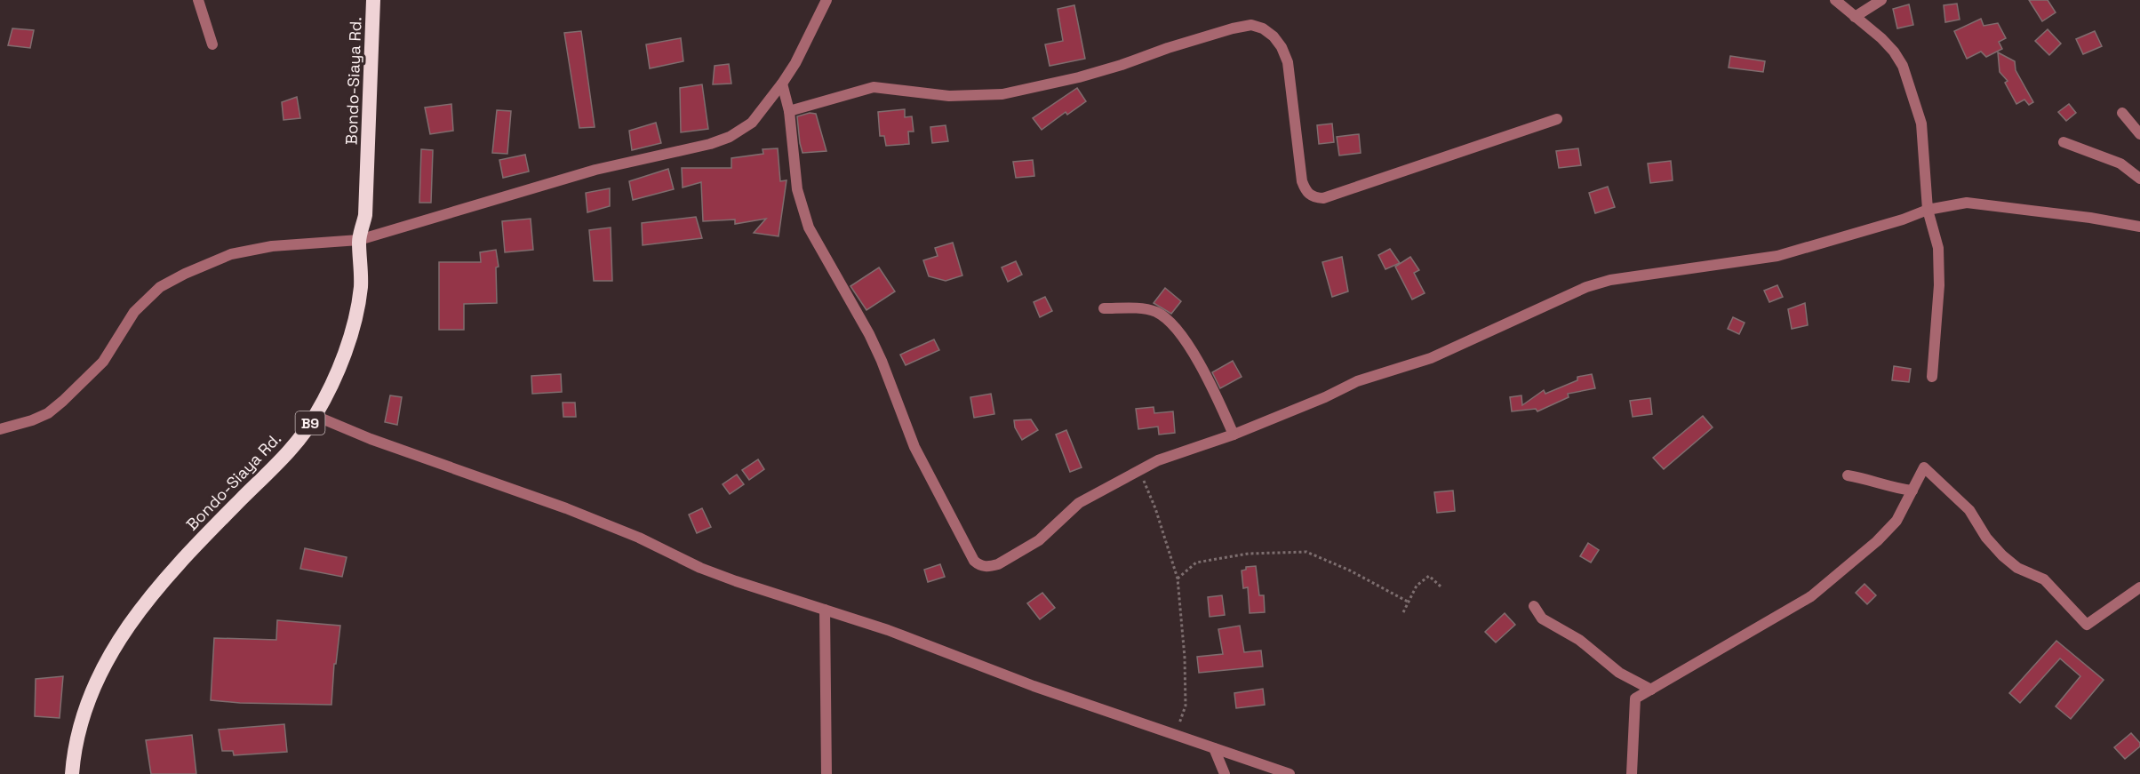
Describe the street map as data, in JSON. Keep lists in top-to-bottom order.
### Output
{
  "streets": {
    "highway": ["Bondo-Siaya Rd.", "B9"]
  }
}
